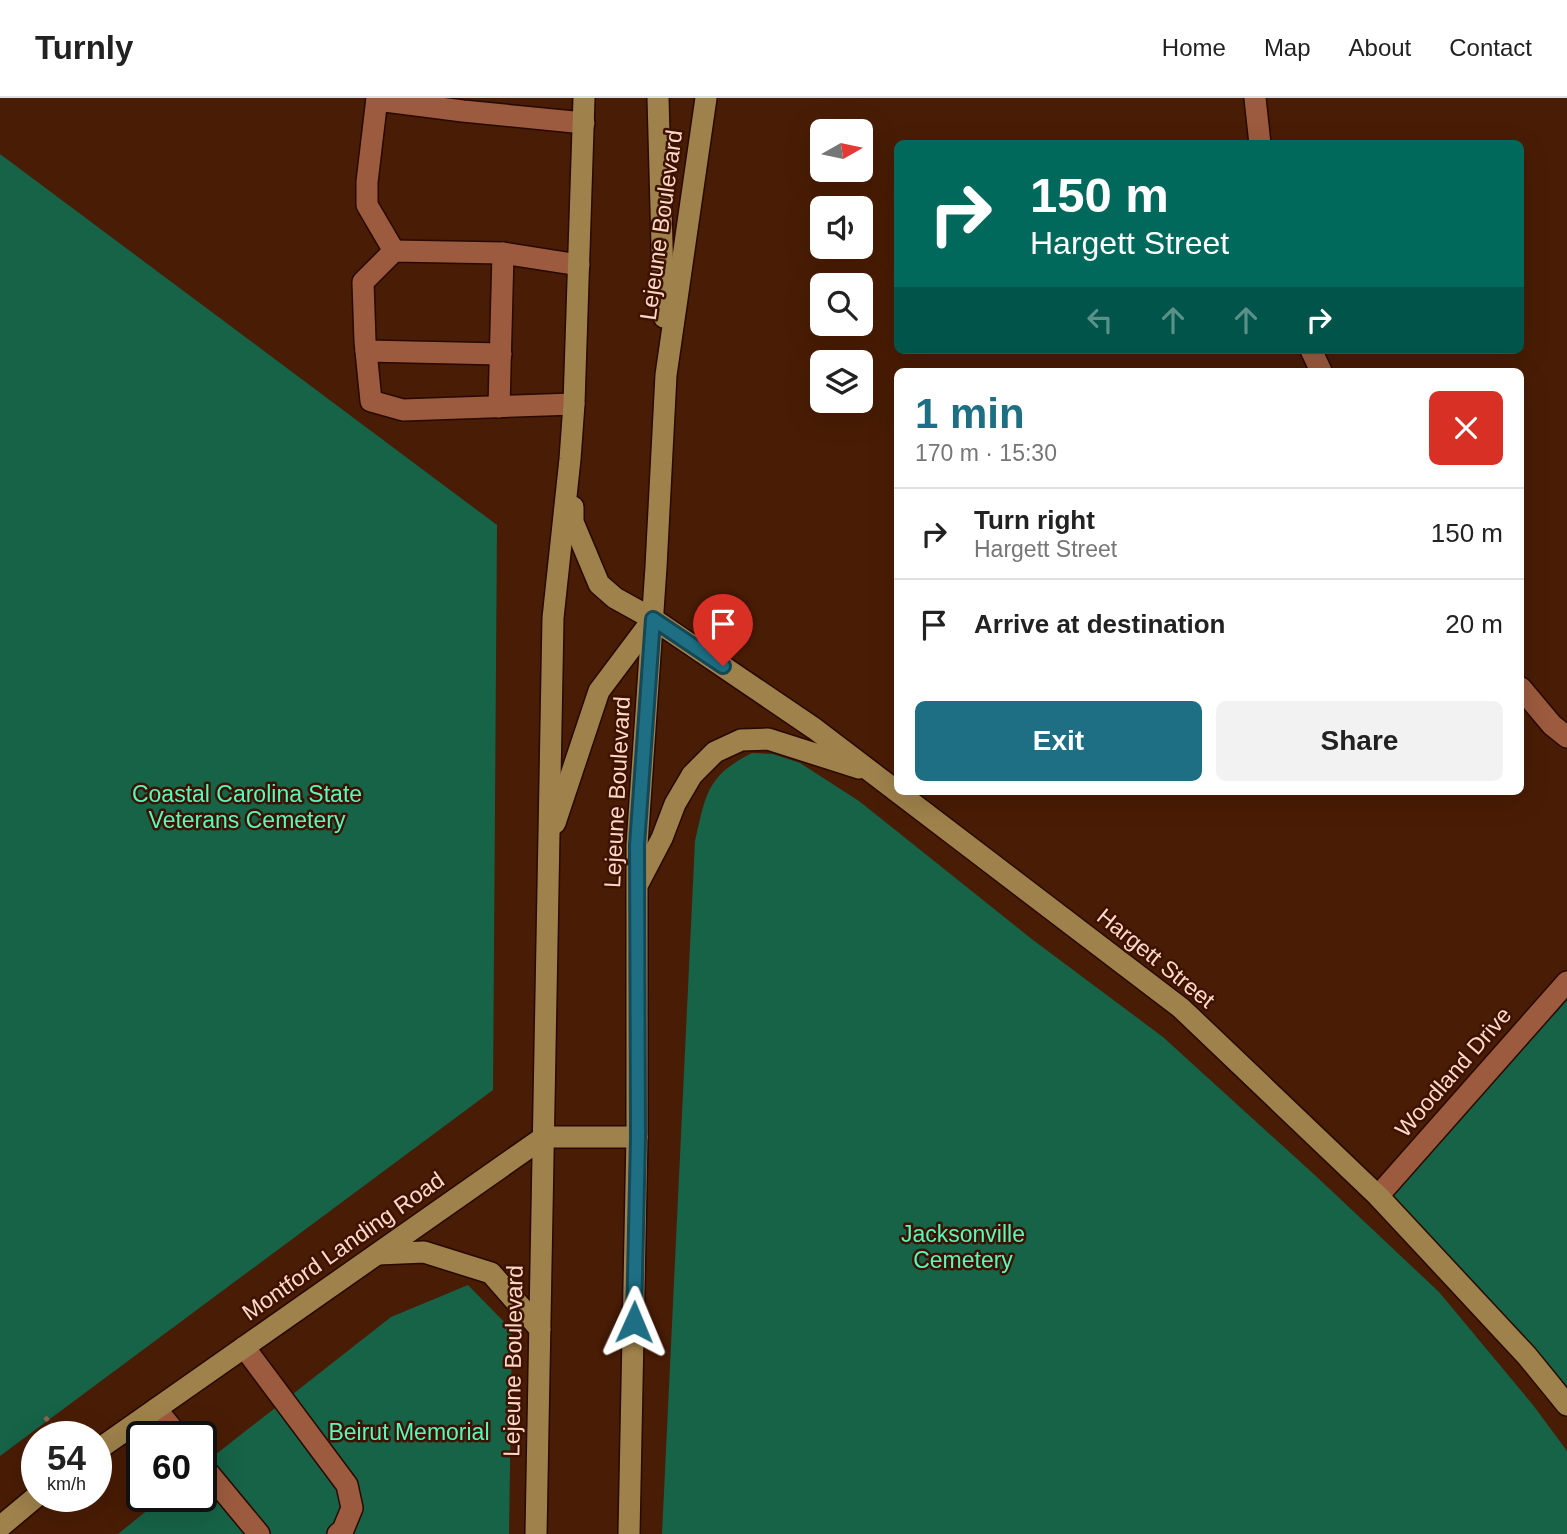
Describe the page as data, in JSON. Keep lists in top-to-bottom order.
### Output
{
  "streets": {
    "main road": ["Lejeune Boulevard", "Hargett Street", "Montford Landing Road"],
    "street": ["Woodland Drive"]
  },
  "crossings": [
    ["Lejeune Boulevard", "Hargett Street"],
    ["Lejeune Boulevard", "Montford Landing Road"],
    ["Hargett Street", "Woodland Drive"]
  ],
  "parks": ["Coastal Carolina State Veterans Cemetery", "Jacksonville Cemetery", "Beirut Memorial"],
  "north": "right",
  "page": {
    "header": "Turnly",
    "nav": [
      "Home",
      "Map",
      "About",
      "Contact"
    ],
    "turn": ["150 m", "Hargett Street"],
    "heading": ["1 min", "170 m · 15:30"],
    "list": [
      {
        "name": "Turn right",
        "note": "Hargett Street",
        "value": "150 m"
      },
      {
        "name": "Arrive at destination",
        "value": "20 m"
      }
    ],
    "buttons": ["Exit", "Share"],
    "speed": "54 km/h",
    "limit": "60"
  }
}
